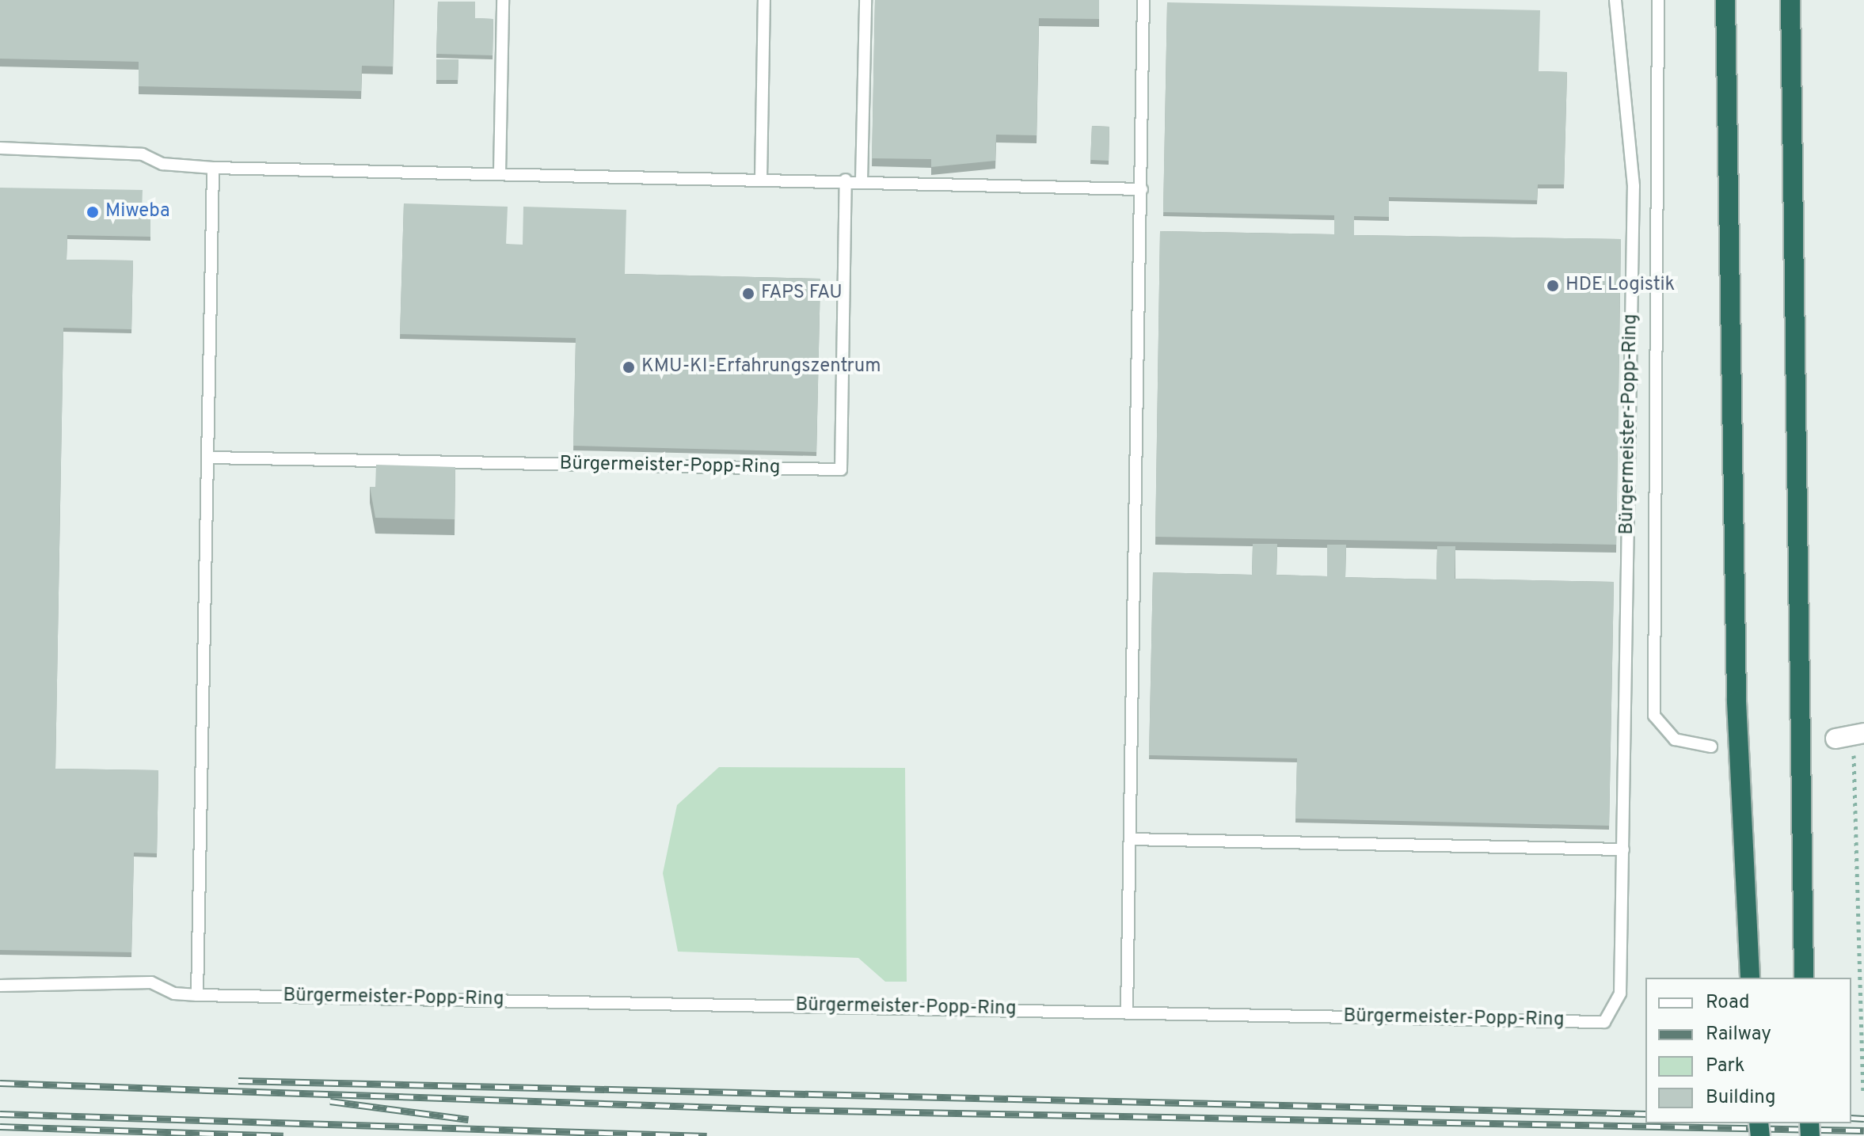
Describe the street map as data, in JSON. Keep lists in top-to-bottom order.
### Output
{
  "streets": {
    "lane": ["Bürgermeister-Popp-Ring"]
  },
  "places": [
    "Miweba",
    "HDE Logistik",
    "FAPS FAU",
    "KMU-KI-Erfahrungszentrum"
  ],
  "legend": [
    "Road",
    "Railway",
    "Park",
    "Building"
  ]
}
